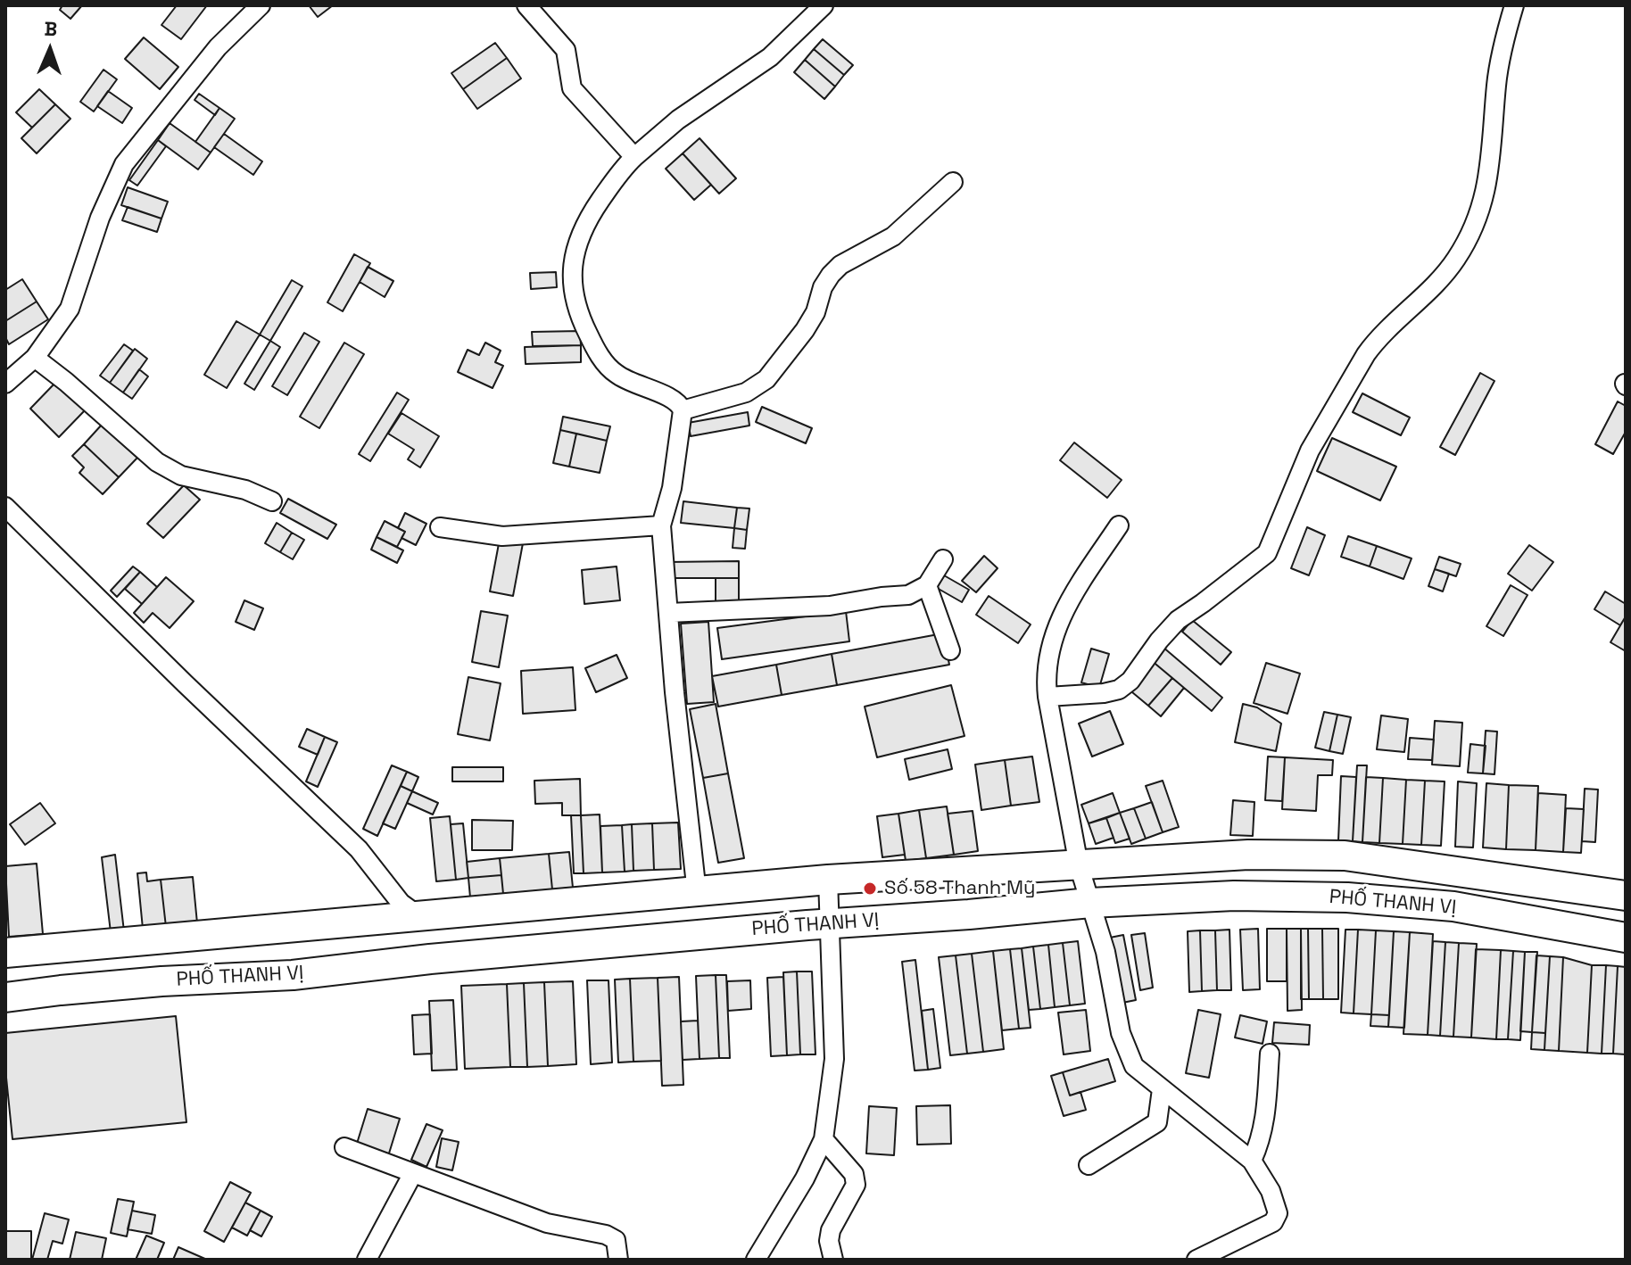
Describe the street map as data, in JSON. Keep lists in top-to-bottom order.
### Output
{
  "streets": {
    "main road": ["PHỐ THANH VỊ"]
  },
  "places": ["Số 58 Thanh Mỹ"],
  "north": "top"
}
